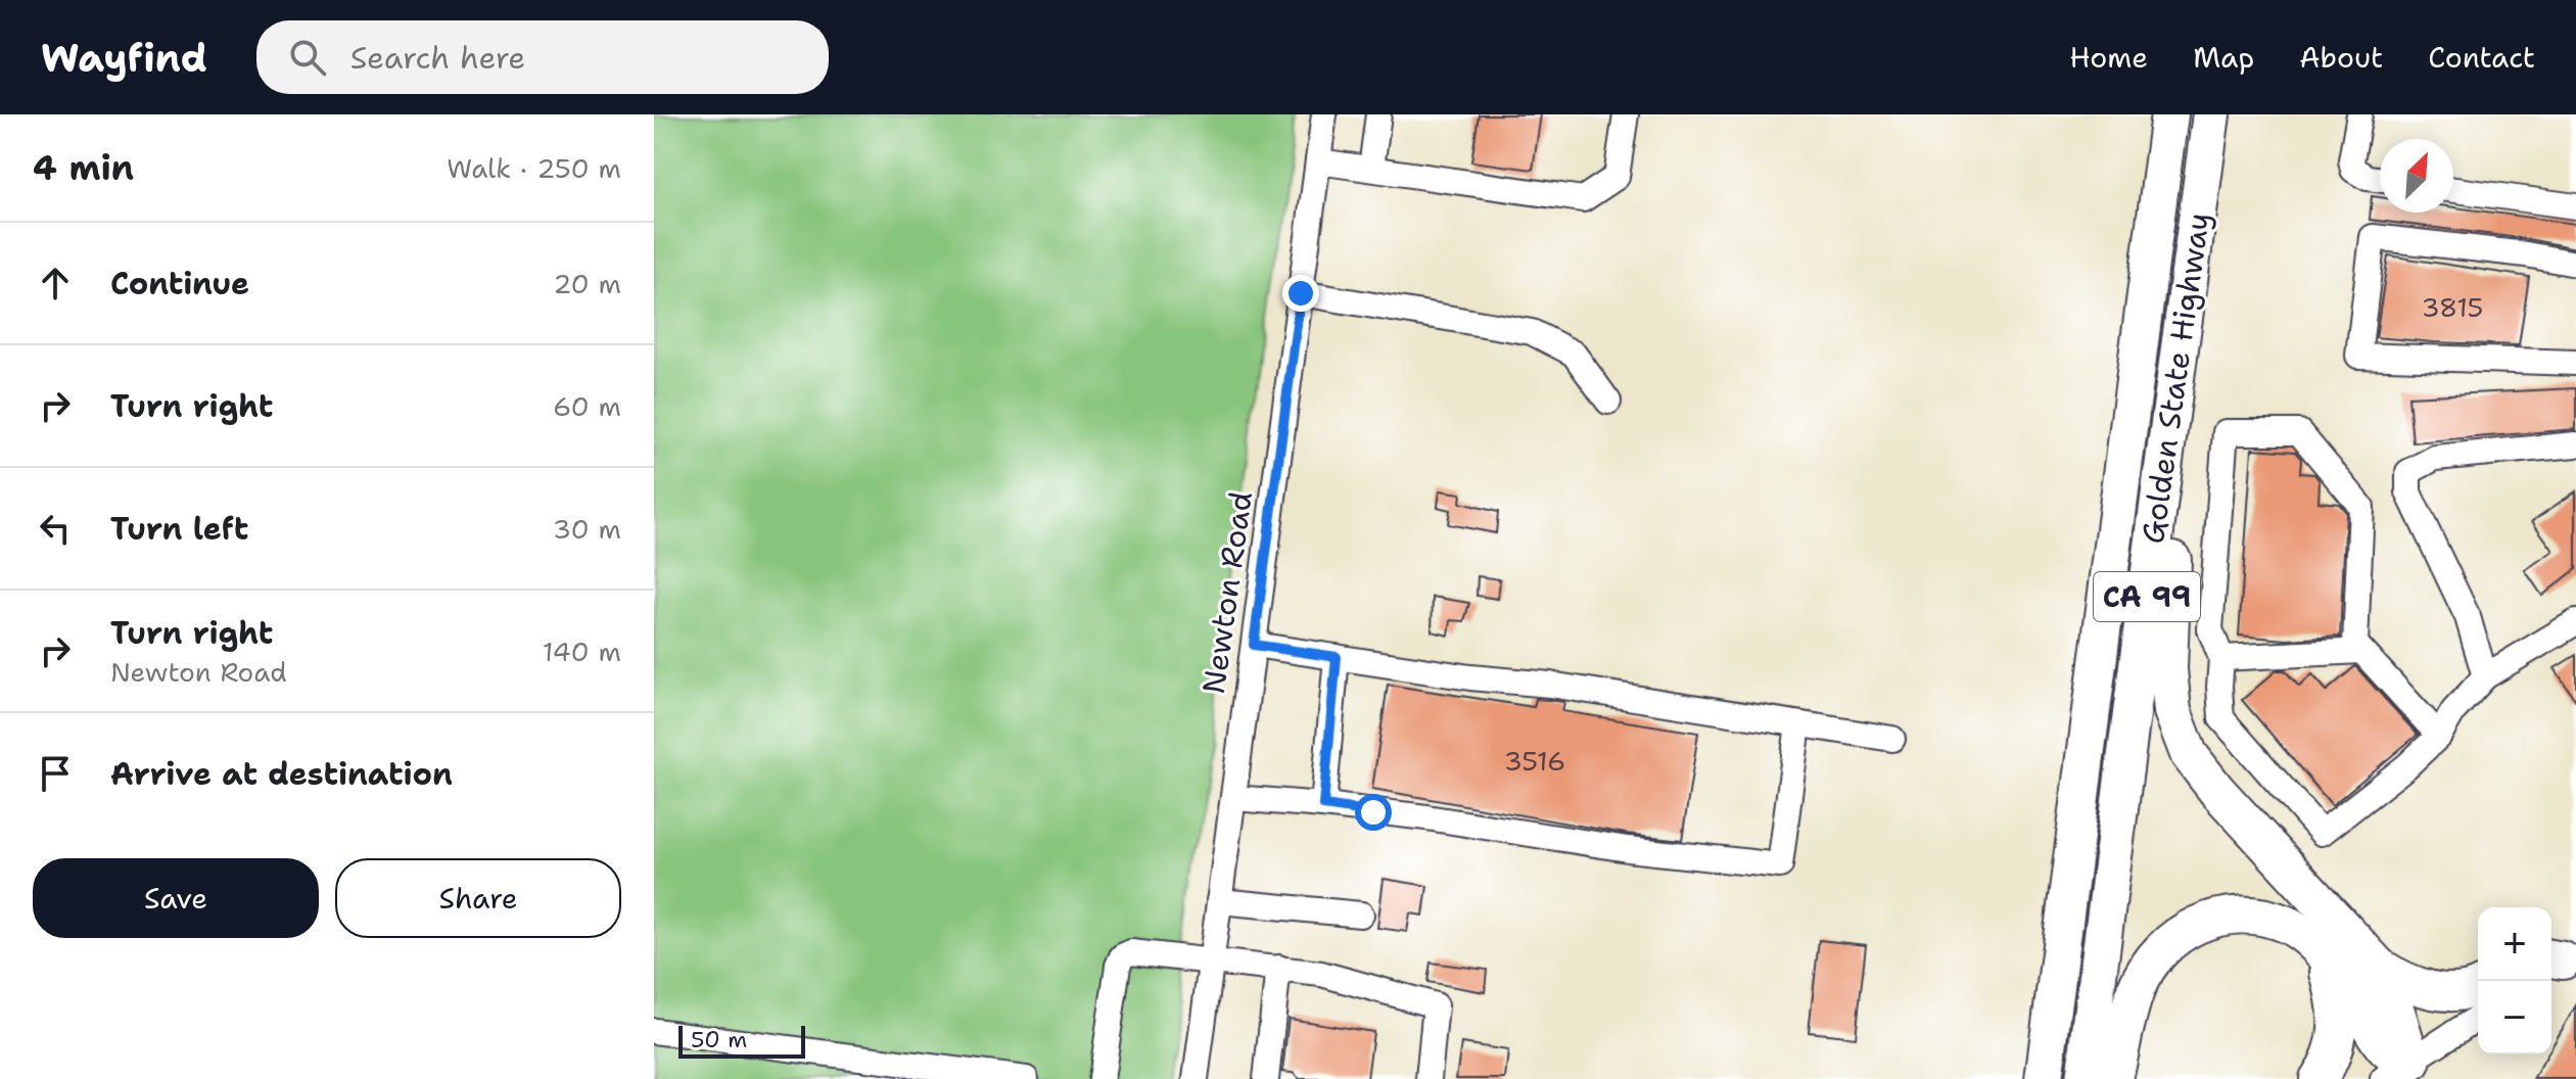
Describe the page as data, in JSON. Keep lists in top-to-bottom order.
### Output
{
  "streets": {
    "highway": ["Golden State Highway", "CA 99"],
    "street": ["Newton Road"]
  },
  "house_numbers": ["3815", "3516"],
  "scale_bar": "50 m",
  "north": "top right",
  "page": {
    "header": "Wayfind",
    "search": "Search here",
    "nav": [
      "Home",
      "Map",
      "About",
      "Contact"
    ],
    "heading": ["4 min", "Walk · 250 m"],
    "list": [
      ["Continue", "20 m"],
      ["Turn right", "60 m"],
      ["Turn left", "30 m"],
      ["Turn right", "Newton Road", "140 m"],
      "Arrive at destination"
    ],
    "buttons": ["Save", "Share"],
    "map_buttons": ["+", "−"],
    "scale": "50 m"
  }
}
